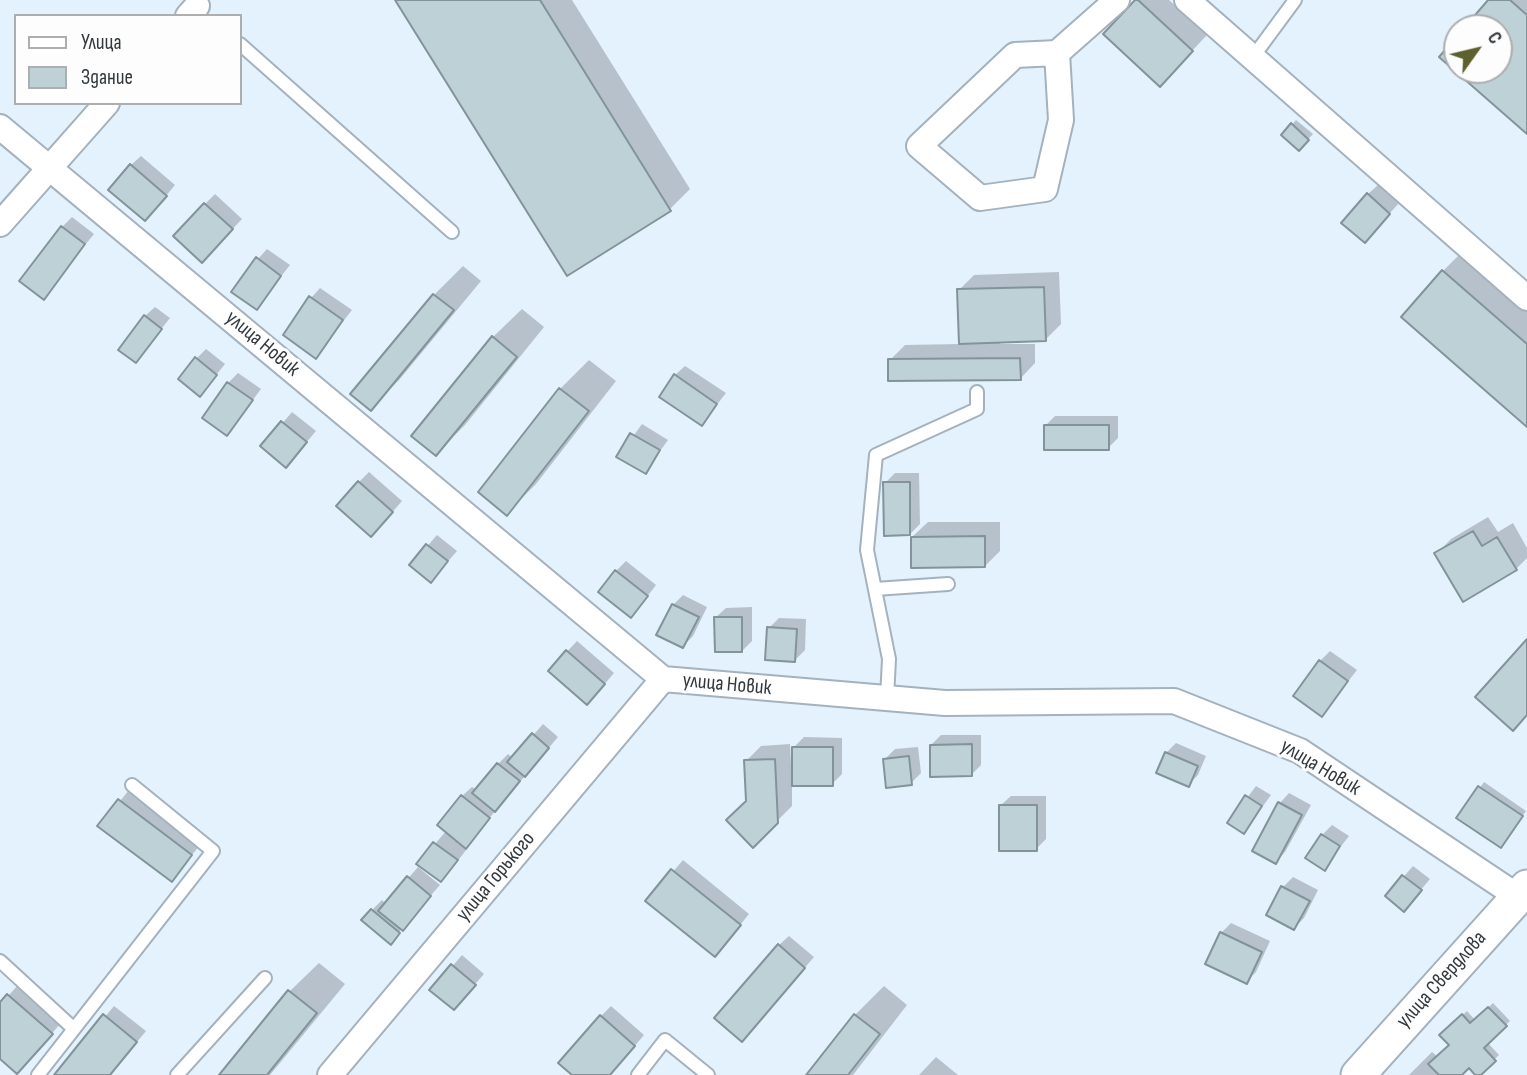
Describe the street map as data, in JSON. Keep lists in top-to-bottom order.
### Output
{
  "streets": {
    "main road": ["улица Свердлова"],
    "street": ["улица Новик", "улица Горького"]
  },
  "crossings": [
    ["улица Новик", "улица Горького"],
    ["улица Новик", "улица Свердлова"]
  ],
  "legend": ["Улица", "Здание"],
  "north": "top right"
}
